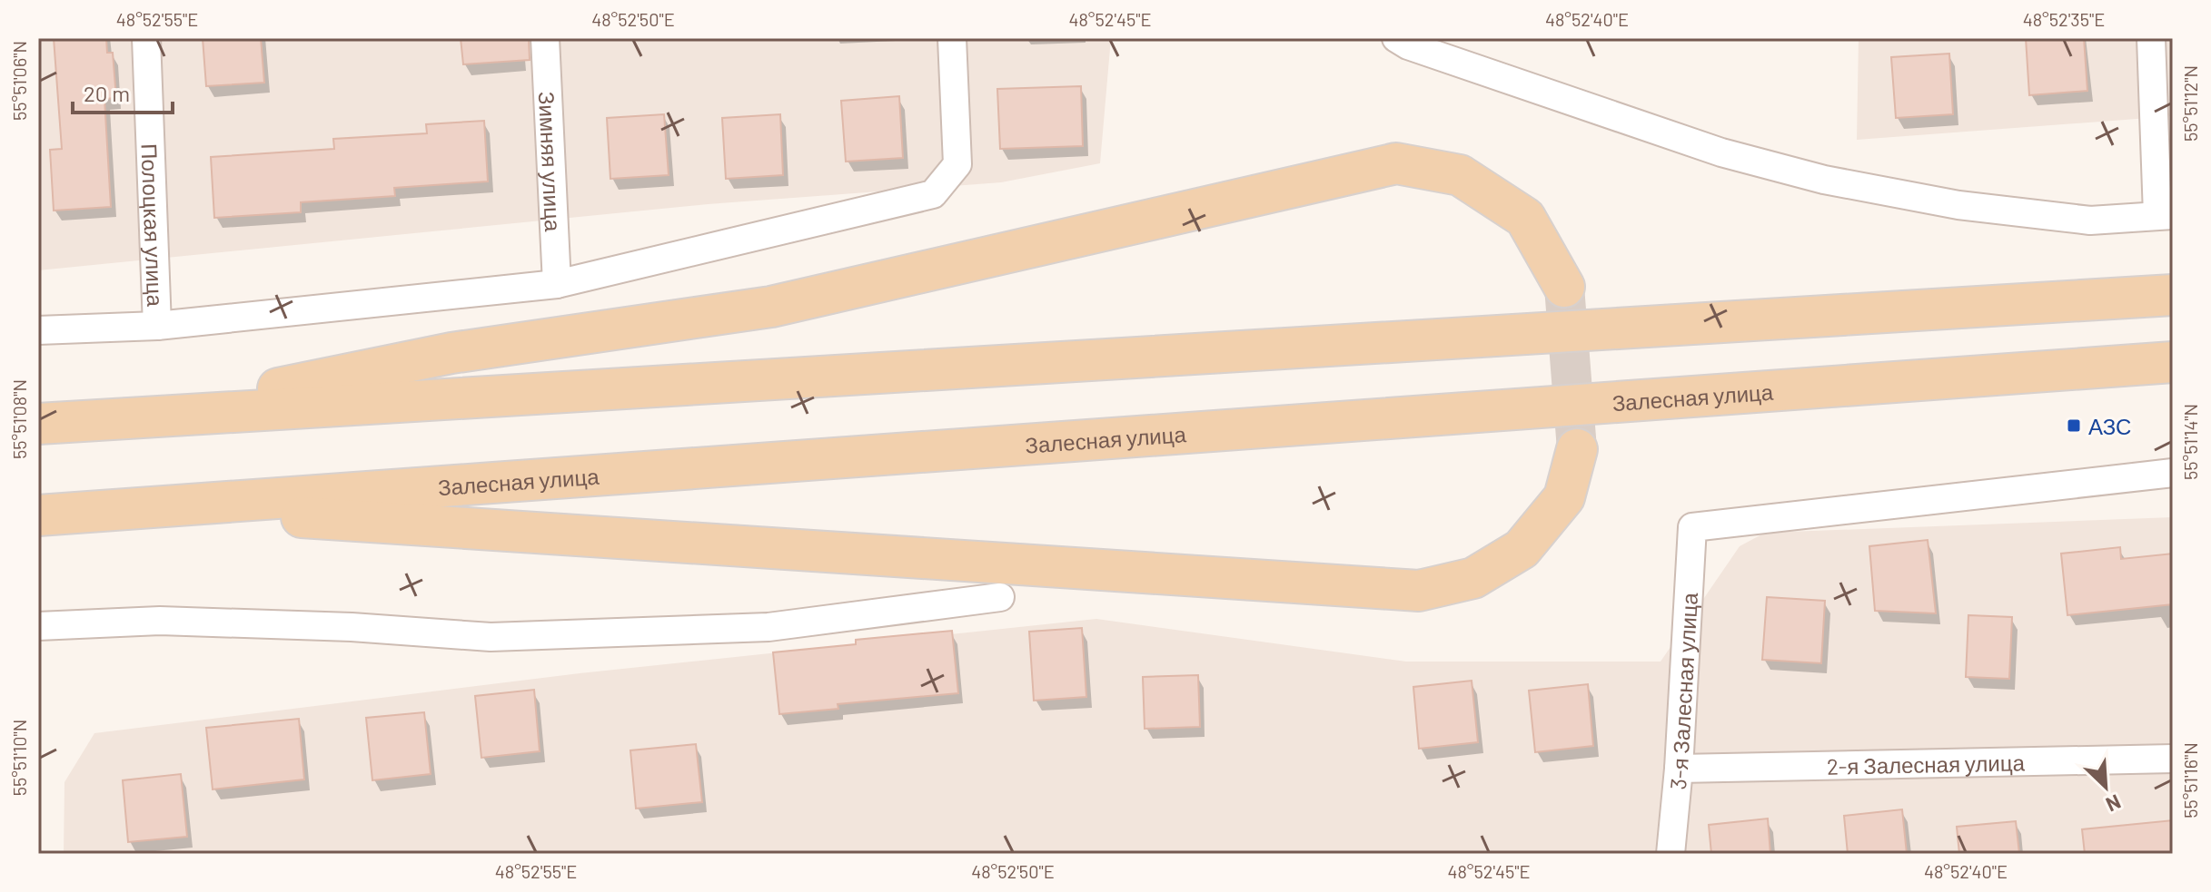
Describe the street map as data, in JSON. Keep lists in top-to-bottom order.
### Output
{
  "streets": {
    "main road": ["Залесная улица"],
    "street": [
      "Зимняя улица",
      "Полоцкая улица",
      "3-я Залесная улица",
      "2-я Залесная улица"
    ]
  },
  "crossings": [
    ["3-я Залесная улица", "2-я Залесная улица"]
  ],
  "places": {
    "transit": ["АЗС"]
  },
  "scale_bar": "20 m",
  "north": "bottom right",
  "coordinates": [
    "48°52'55\"E",
    "48°52'50\"E",
    "48°52'45\"E",
    "48°52'40\"E",
    "48°52'35\"E",
    "55°51'06\"N",
    "55°51'12\"N",
    "55°51'08\"N",
    "55°51'14\"N",
    "55°51'10\"N",
    "55°51'16\"N"
  ]
}
